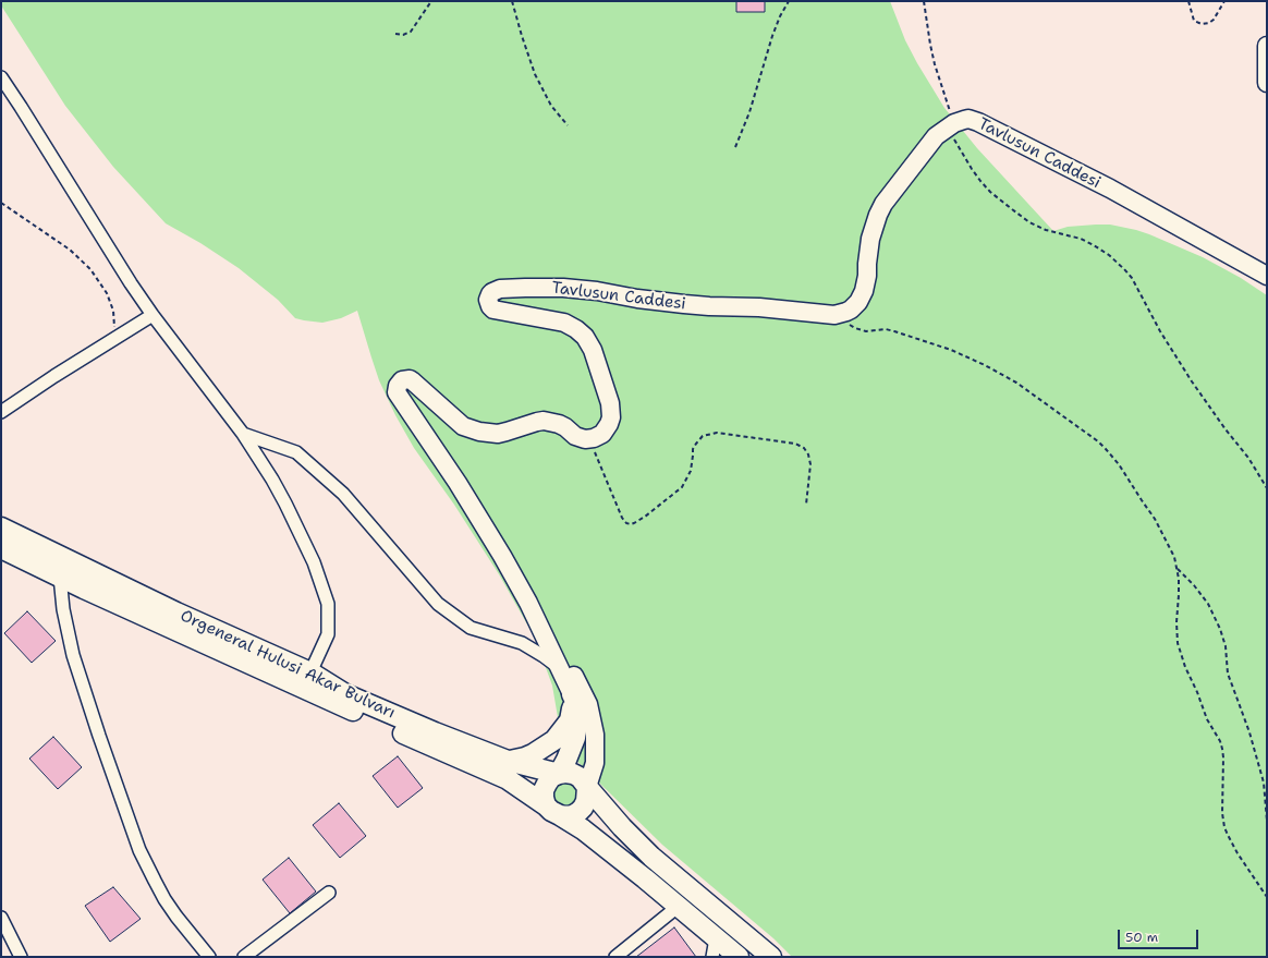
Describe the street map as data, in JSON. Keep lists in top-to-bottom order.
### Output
{
  "streets": {
    "main road": ["Orgeneral Hulusi Akar Bulvarı"],
    "street": ["Tavlusun Caddesi"]
  },
  "scale_bar": "50 m"
}
